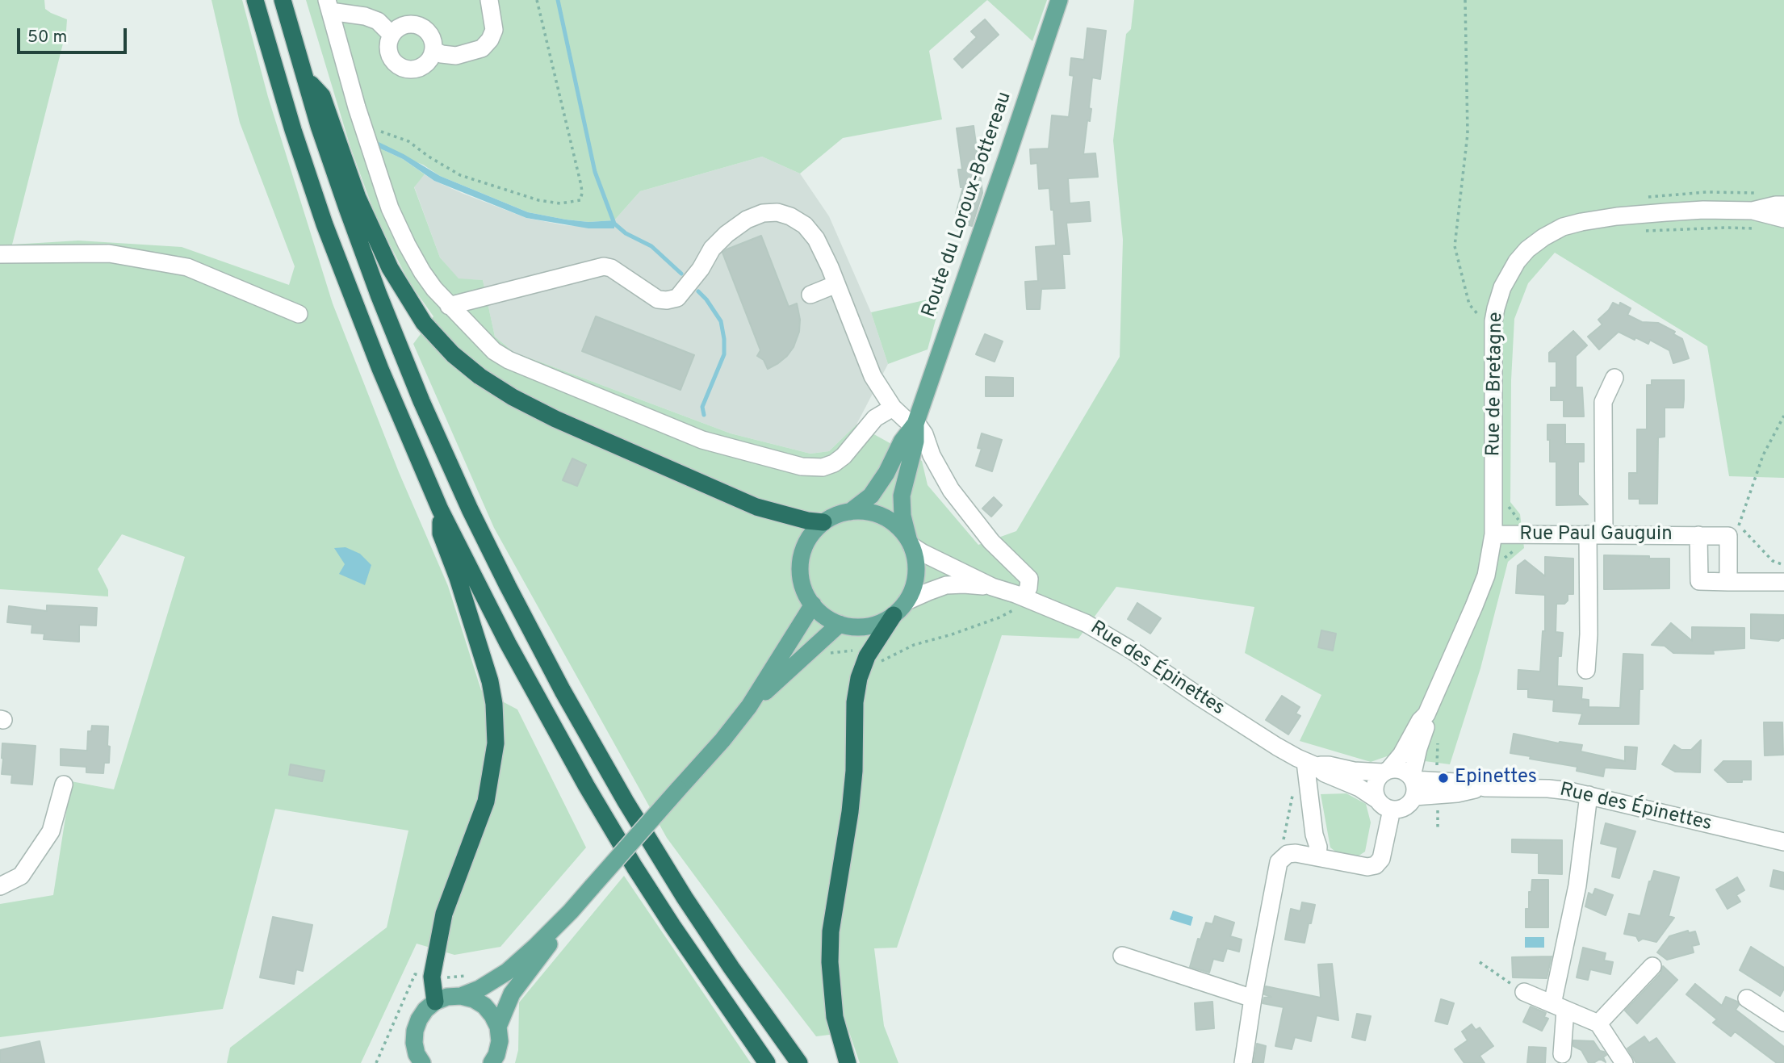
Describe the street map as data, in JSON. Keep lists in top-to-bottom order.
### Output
{
  "streets": {
    "main road": ["Route du Loroux-Bottereau"],
    "street": ["Rue de Bretagne", "Rue Paul Gauguin", "Rue des Épinettes"]
  },
  "crossings": [
    ["Route du Loroux-Bottereau", "Rue des Épinettes"],
    ["Rue de Bretagne", "Rue Paul Gauguin"],
    ["Rue de Bretagne", "Rue des Épinettes"]
  ],
  "places": ["Epinettes"],
  "scale_bar": "50 m"
}
